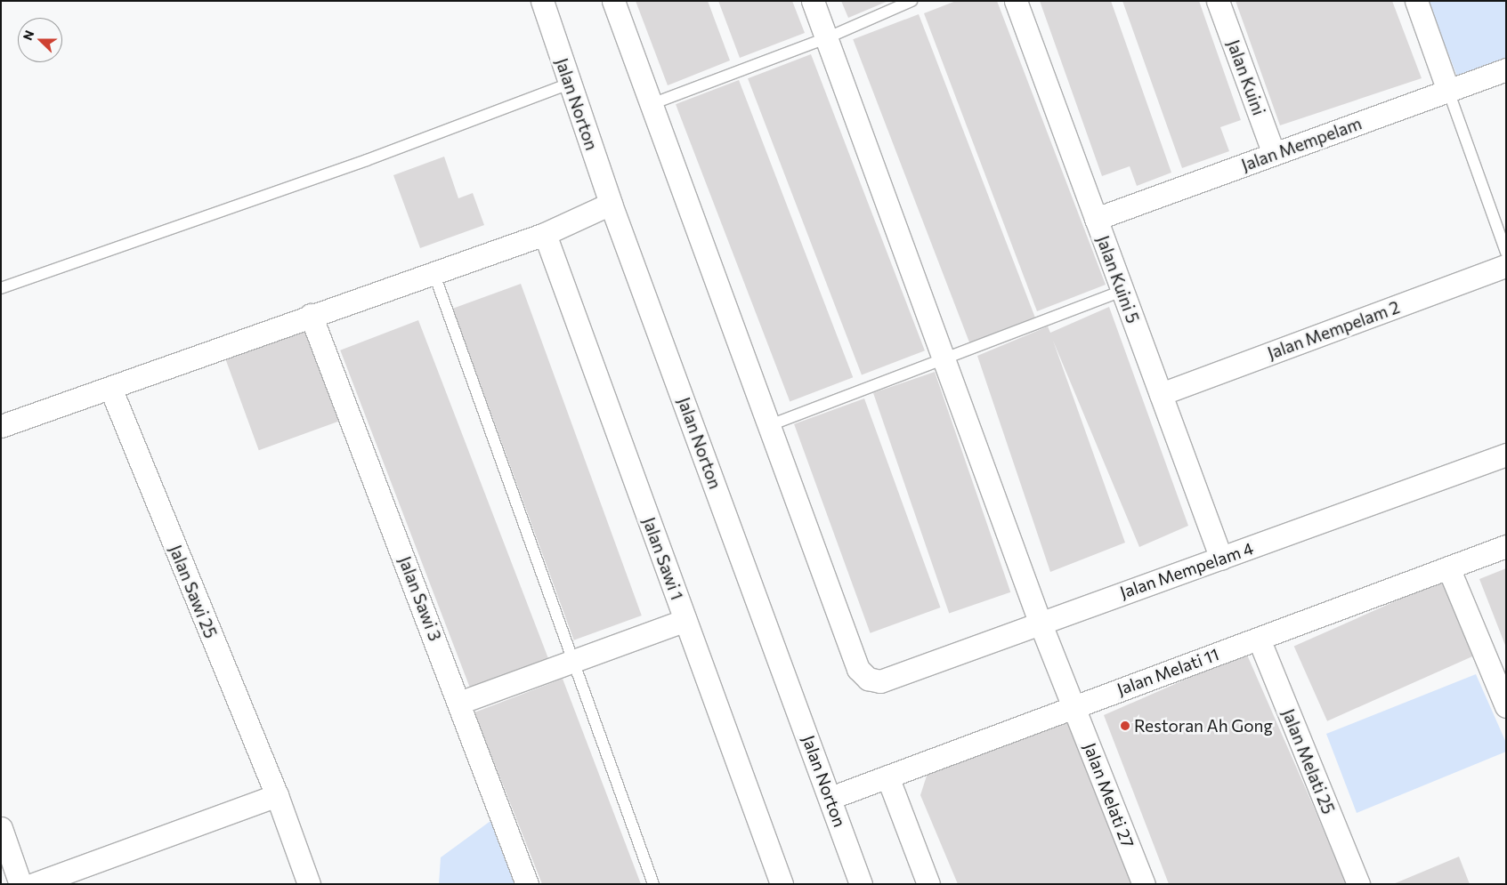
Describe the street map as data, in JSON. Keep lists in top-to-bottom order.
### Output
{
  "streets": {
    "street": [
      "Jalan Kuini",
      "Jalan Norton",
      "Jalan Mempelam",
      "Jalan Kuini 5",
      "Jalan Mempelam 2",
      "Jalan Sawi 1",
      "Jalan Mempelam 4",
      "Jalan Sawi 25",
      "Jalan Sawi 3",
      "Jalan Melati 11",
      "Jalan Melati 25",
      "Jalan Melati 27"
    ]
  },
  "crossings": [
    ["Jalan Kuini", "Jalan Mempelam"],
    ["Jalan Norton", "Jalan Melati 11"],
    ["Jalan Mempelam", "Jalan Kuini 5"],
    ["Jalan Kuini 5", "Jalan Mempelam 2"],
    ["Jalan Kuini 5", "Jalan Mempelam 4"],
    ["Jalan Mempelam 4", "Jalan Melati 27"],
    ["Jalan Melati 11", "Jalan Melati 25"],
    ["Jalan Melati 11", "Jalan Melati 27"]
  ],
  "places": ["Restoran Ah Gong"],
  "north": "left"
}
